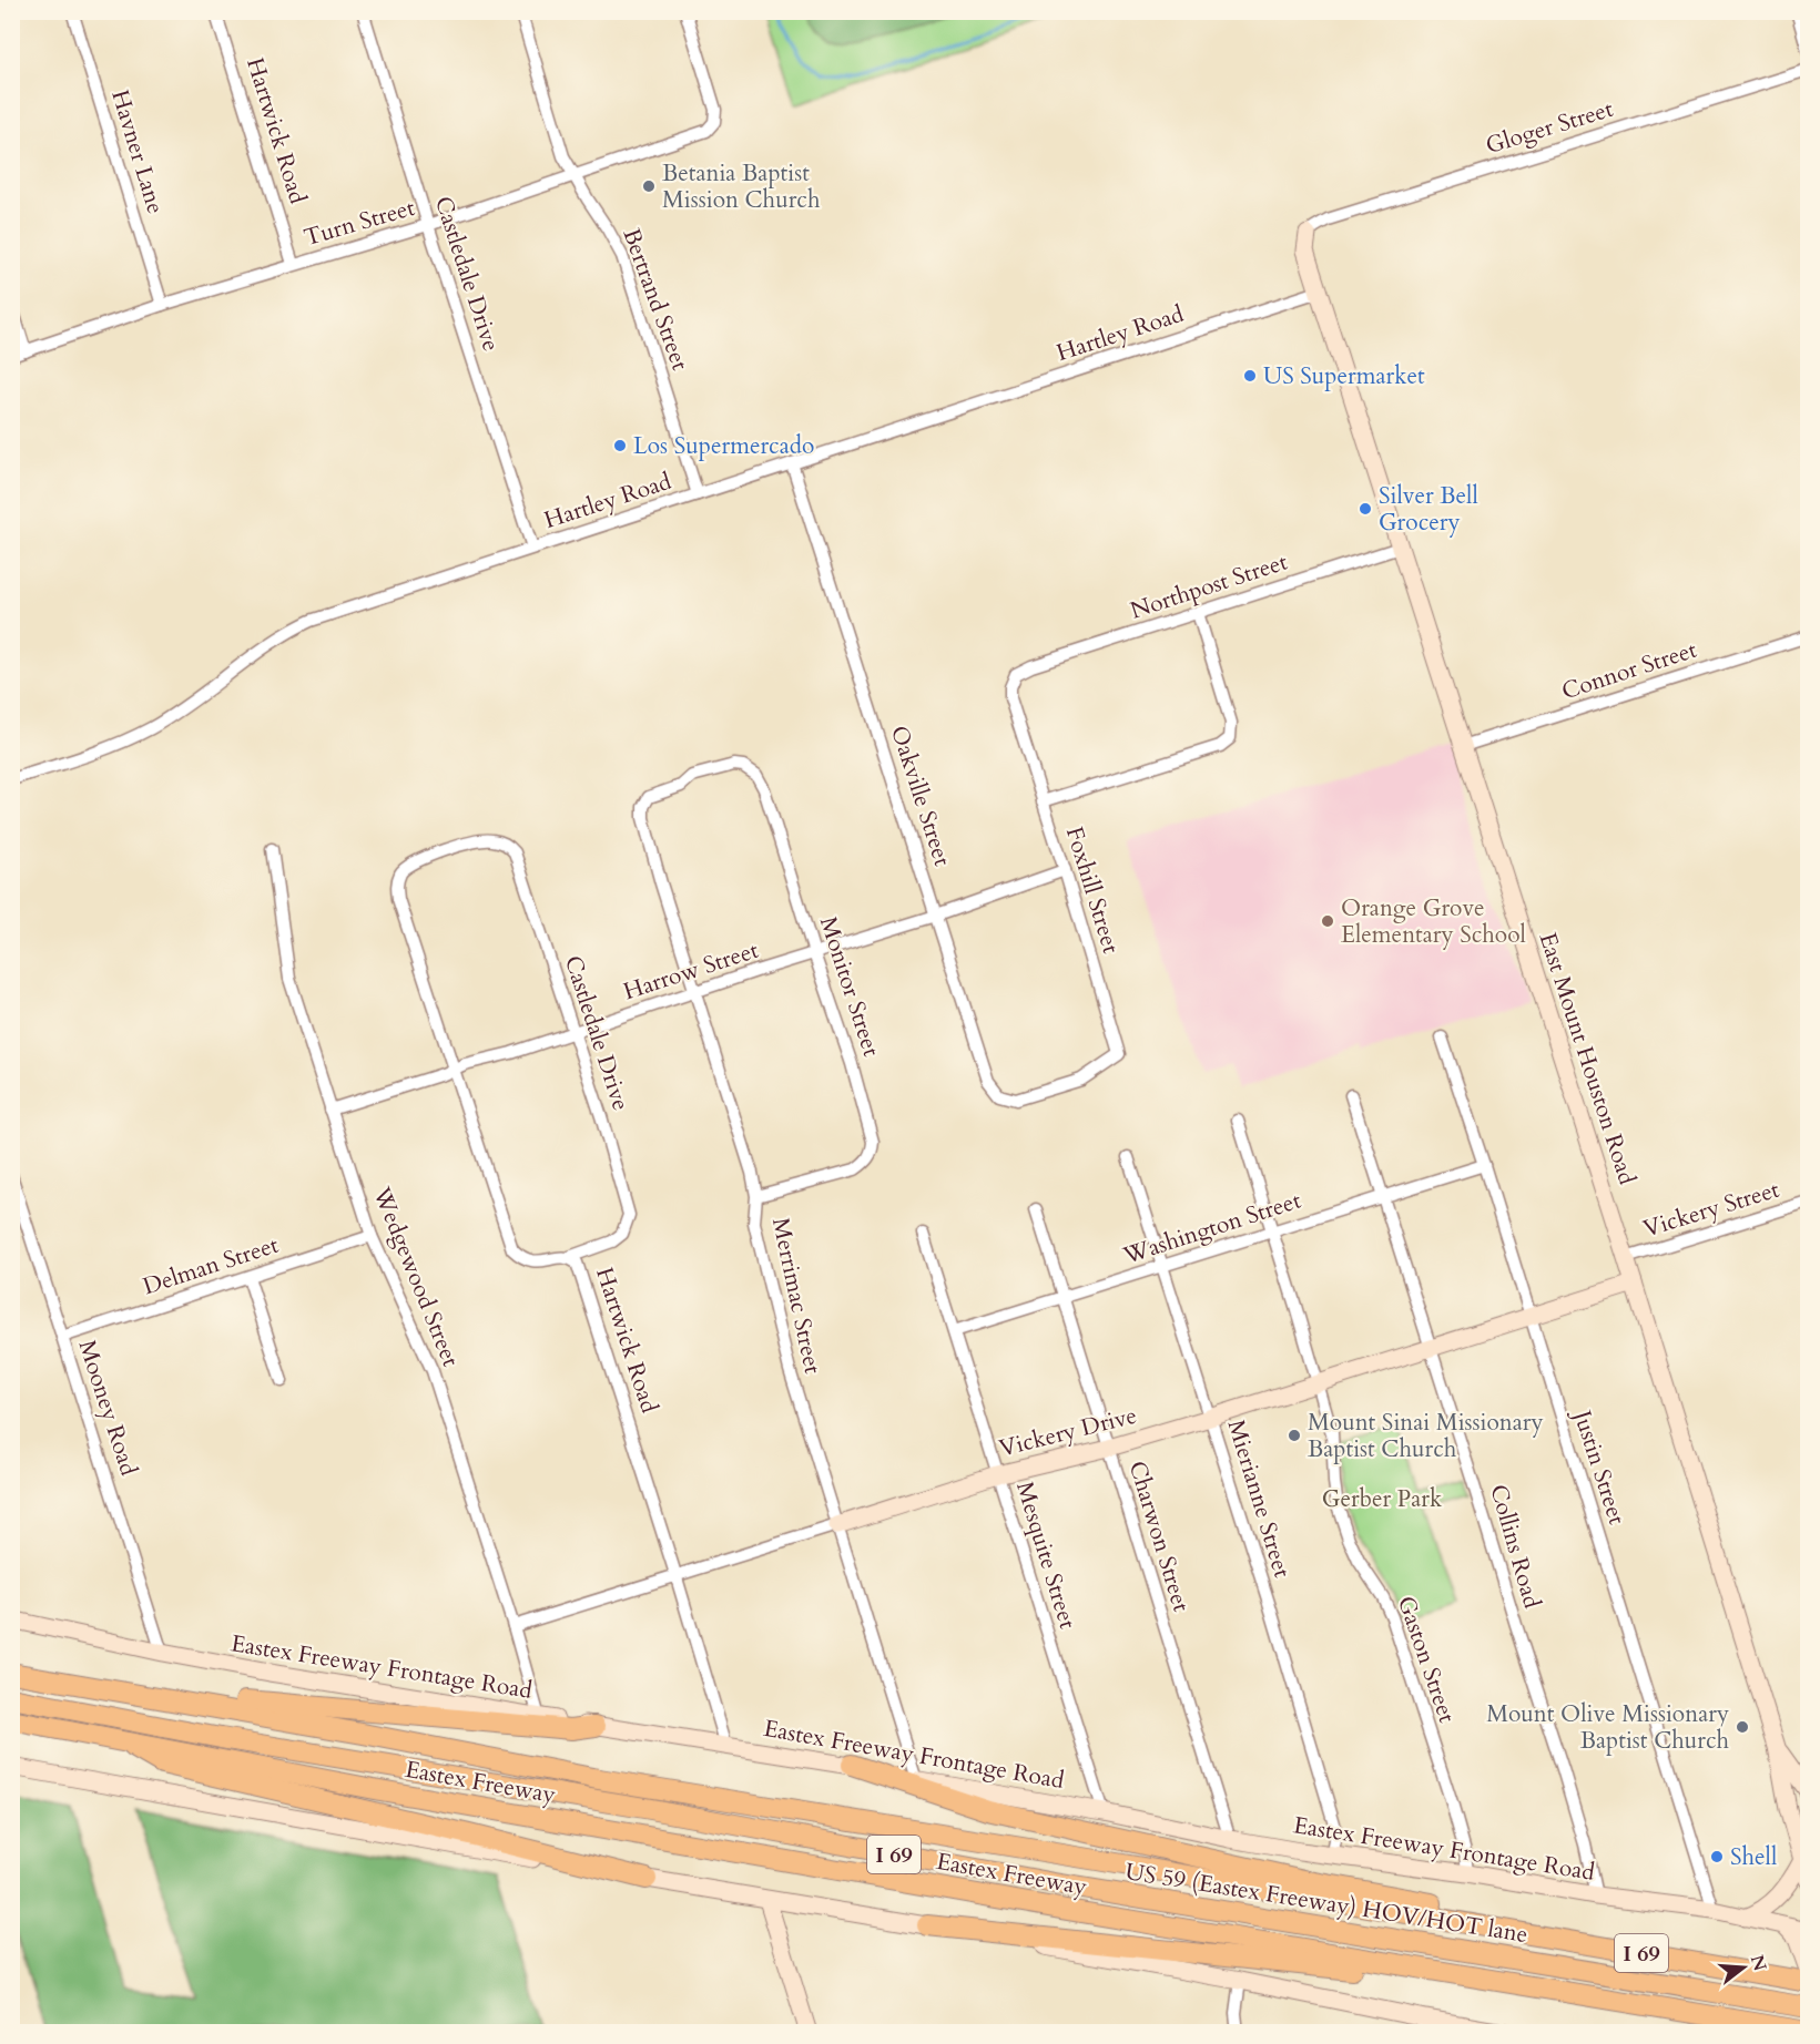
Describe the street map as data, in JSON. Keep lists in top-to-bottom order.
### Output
{
  "streets": {
    "highway": ["Eastex Freeway", "I 69", "US 59 (Eastex Freeway) HOV/HOT lane"],
    "main road": ["East Mount Houston Road", "Vickery Drive", "Eastex Freeway Frontage Road"],
    "street": [
      "Gloger Street",
      "Hartwick Road",
      "Havner Lane",
      "Turn Street",
      "Castledale Drive",
      "Bertrand Street",
      "Hartley Road",
      "Northpost Street",
      "Connor Street",
      "Oakville Street",
      "Foxhill Street",
      "Harrow Street",
      "Monitor Street",
      "Vickery Street",
      "Washington Street",
      "Delman Street",
      "Wedgewood Street",
      "Merrimac Street",
      "Mooney Road",
      "Justin Street",
      "Mierianne Street",
      "Charwon Street",
      "Collins Road",
      "Mesquite Street",
      "Gaston Street"
    ]
  },
  "crossings": [
    ["Gloger Street", "East Mount Houston Road"],
    ["Hartwick Road", "Turn Street"],
    ["Hartwick Road", "Castledale Drive"],
    ["Hartwick Road", "Harrow Street"],
    ["Hartwick Road", "Vickery Drive"],
    ["Hartwick Road", "Eastex Freeway Frontage Road"],
    ["Havner Lane", "Turn Street"],
    ["Turn Street", "Castledale Drive"],
    ["Turn Street", "Bertrand Street"],
    ["Castledale Drive", "Hartley Road"],
    ["Castledale Drive", "Harrow Street"],
    ["Bertrand Street", "Hartley Road"],
    ["Hartley Road", "Oakville Street"],
    ["Hartley Road", "East Mount Houston Road"],
    ["Northpost Street", "Foxhill Street"],
    ["Northpost Street", "East Mount Houston Road"],
    ["Connor Street", "East Mount Houston Road"],
    ["Oakville Street", "Foxhill Street"],
    ["Oakville Street", "Harrow Street"],
    ["Foxhill Street", "Harrow Street"],
    ["Harrow Street", "Monitor Street"],
    ["Harrow Street", "Wedgewood Street"],
    ["Harrow Street", "Merrimac Street"],
    ["Monitor Street", "Merrimac Street"],
    ["East Mount Houston Road", "Vickery Street"],
    ["East Mount Houston Road", "Vickery Drive"],
    ["Washington Street", "Justin Street"],
    ["Washington Street", "Mierianne Street"],
    ["Washington Street", "Charwon Street"],
    ["Washington Street", "Collins Road"],
    ["Washington Street", "Mesquite Street"],
    ["Washington Street", "Gaston Street"],
    ["Delman Street", "Wedgewood Street"],
    ["Delman Street", "Mooney Road"],
    ["Wedgewood Street", "Vickery Drive"],
    ["Wedgewood Street", "Eastex Freeway Frontage Road"],
    ["Merrimac Street", "Vickery Drive"],
    ["Merrimac Street", "Eastex Freeway Frontage Road"],
    ["Mooney Road", "Eastex Freeway Frontage Road"],
    ["Vickery Drive", "Justin Street"],
    ["Vickery Drive", "Mierianne Street"],
    ["Vickery Drive", "Charwon Street"],
    ["Vickery Drive", "Collins Road"],
    ["Vickery Drive", "Mesquite Street"],
    ["Vickery Drive", "Gaston Street"],
    ["Justin Street", "Eastex Freeway Frontage Road"],
    ["Mierianne Street", "Eastex Freeway Frontage Road"],
    ["Charwon Street", "Eastex Freeway Frontage Road"],
    ["Collins Road", "Eastex Freeway Frontage Road"],
    ["Mesquite Street", "Eastex Freeway Frontage Road"],
    ["Gaston Street", "Eastex Freeway Frontage Road"]
  ],
  "parks": ["Gerber Park"],
  "places": [
    "Betania Baptist Mission Church",
    "US Supermarket",
    "Los Supermercado",
    "Silver Bell Grocery",
    "Orange Grove Elementary School",
    "Mount Sinai Missionary Baptist Church",
    "Mount Olive Missionary Baptist Church",
    "Shell"
  ],
  "north": "right"
}
